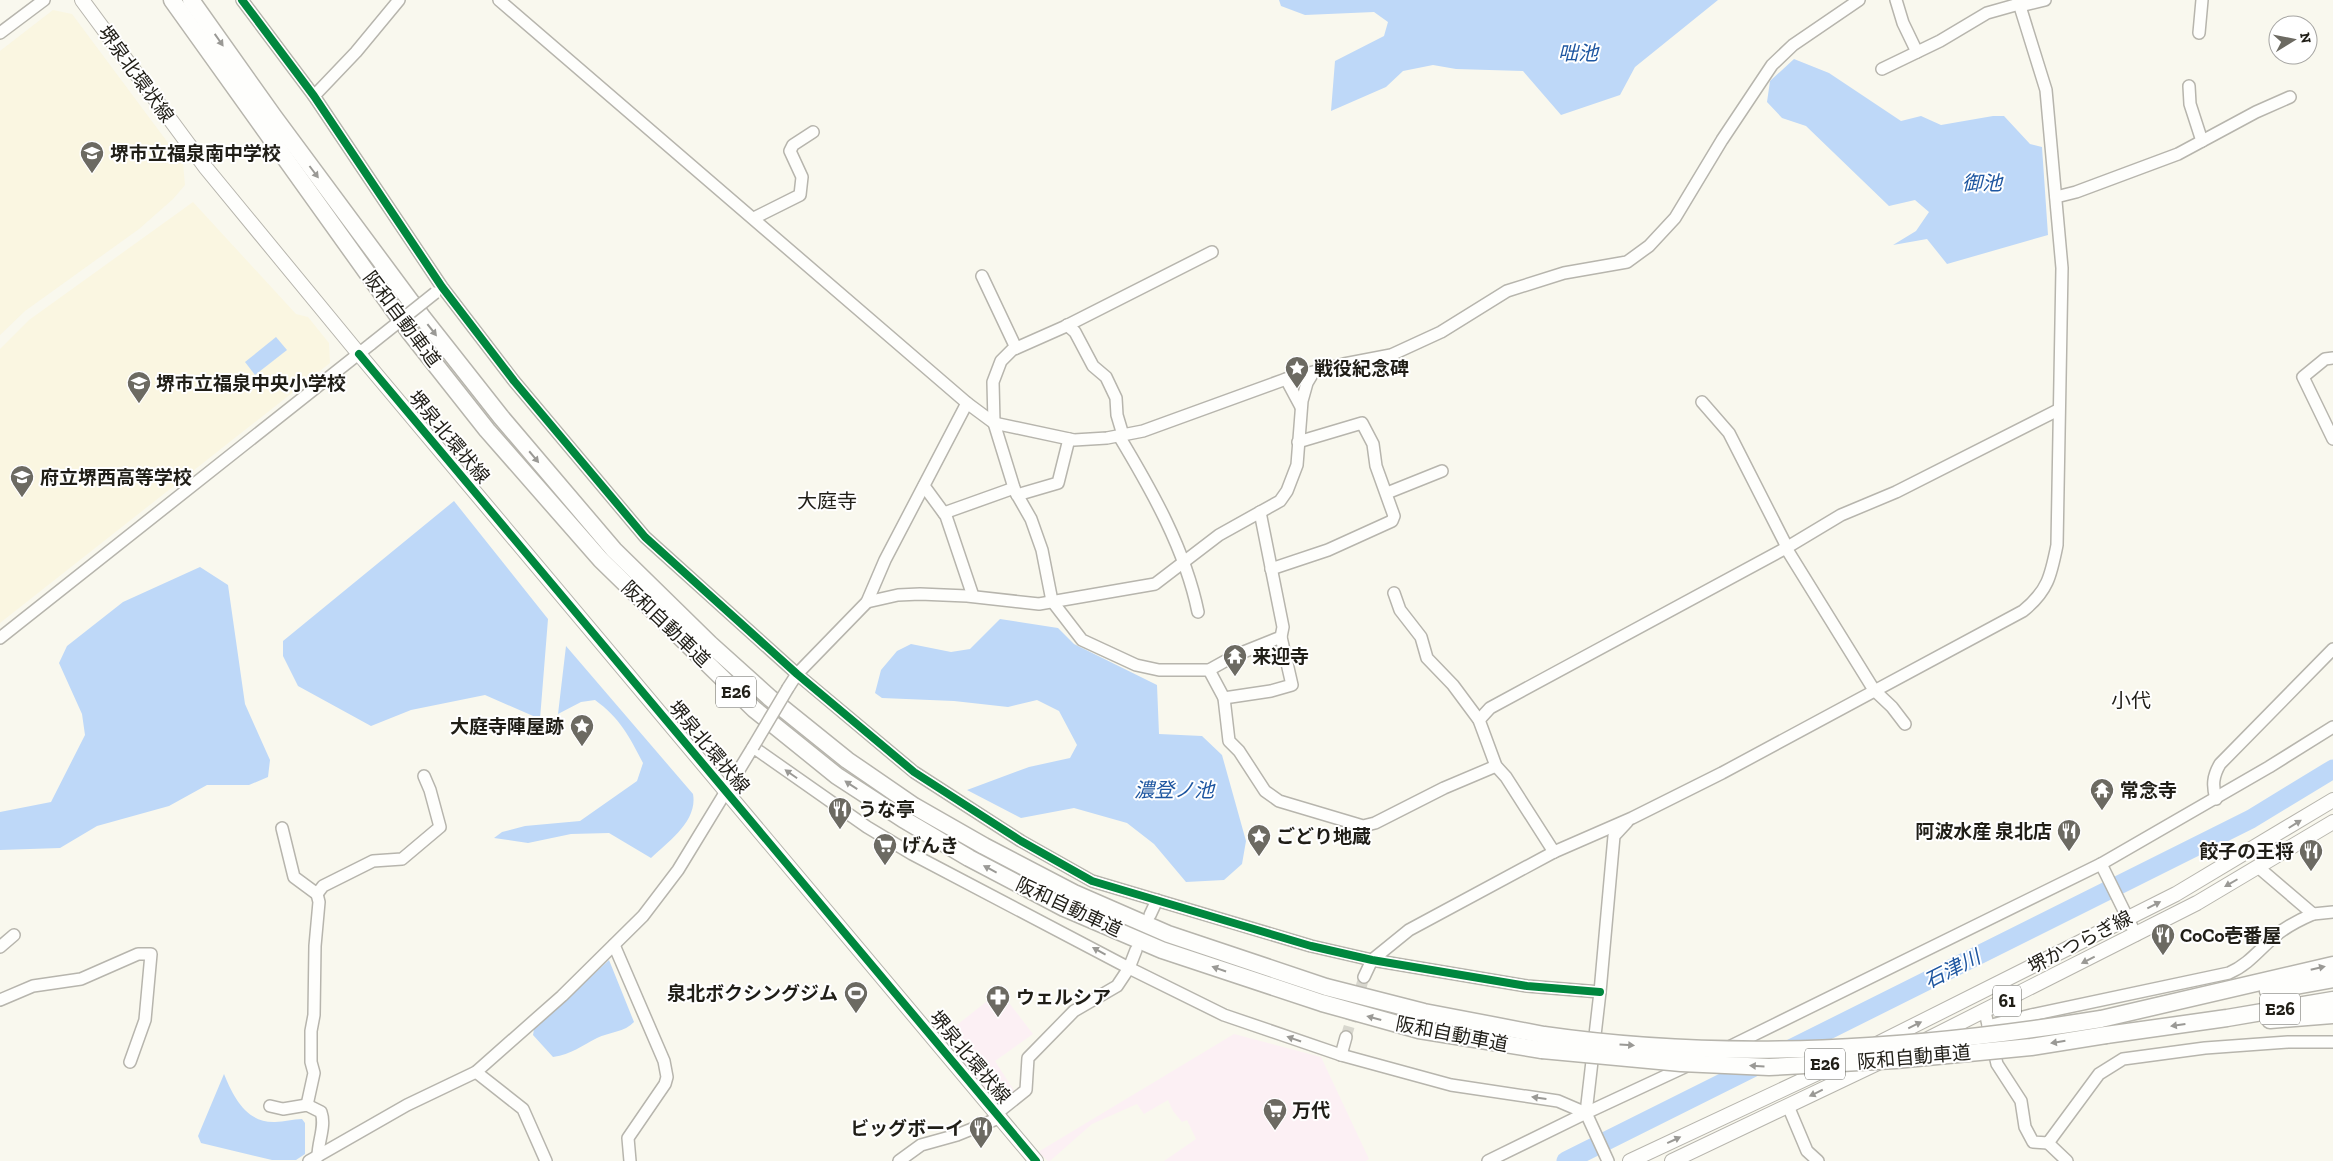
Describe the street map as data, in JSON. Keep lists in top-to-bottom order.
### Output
{
  "streets": {
    "highway": ["阪和自動車道", "E26"],
    "main road": ["堺泉北環状線", "堺かつらぎ線", "61"]
  },
  "districts": ["大庭寺", "小代"],
  "water": [
    "咄池",
    "御池",
    "濃登ノ池",
    "石津川"
  ],
  "places": {
    "school or university": ["堺市立福泉南中学校", "堺市立福泉中央小学校", "府立堺西高等学校"],
    "place": ["戦役紀念碑", "大庭寺陣屋跡", "ごどり地蔵"],
    "temple": ["来迎寺", "常念寺"],
    "restaurant": [
      "うな亭",
      "阿波水産 泉北店",
      "餃子の王将",
      "CoCo壱番屋",
      "ビッグボーイ"
    ],
    "supermarket": ["げんき", "万代"],
    "sports": ["泉北ボクシングジム"],
    "pharmacy": ["ウェルシア"]
  },
  "north": "right"
}
